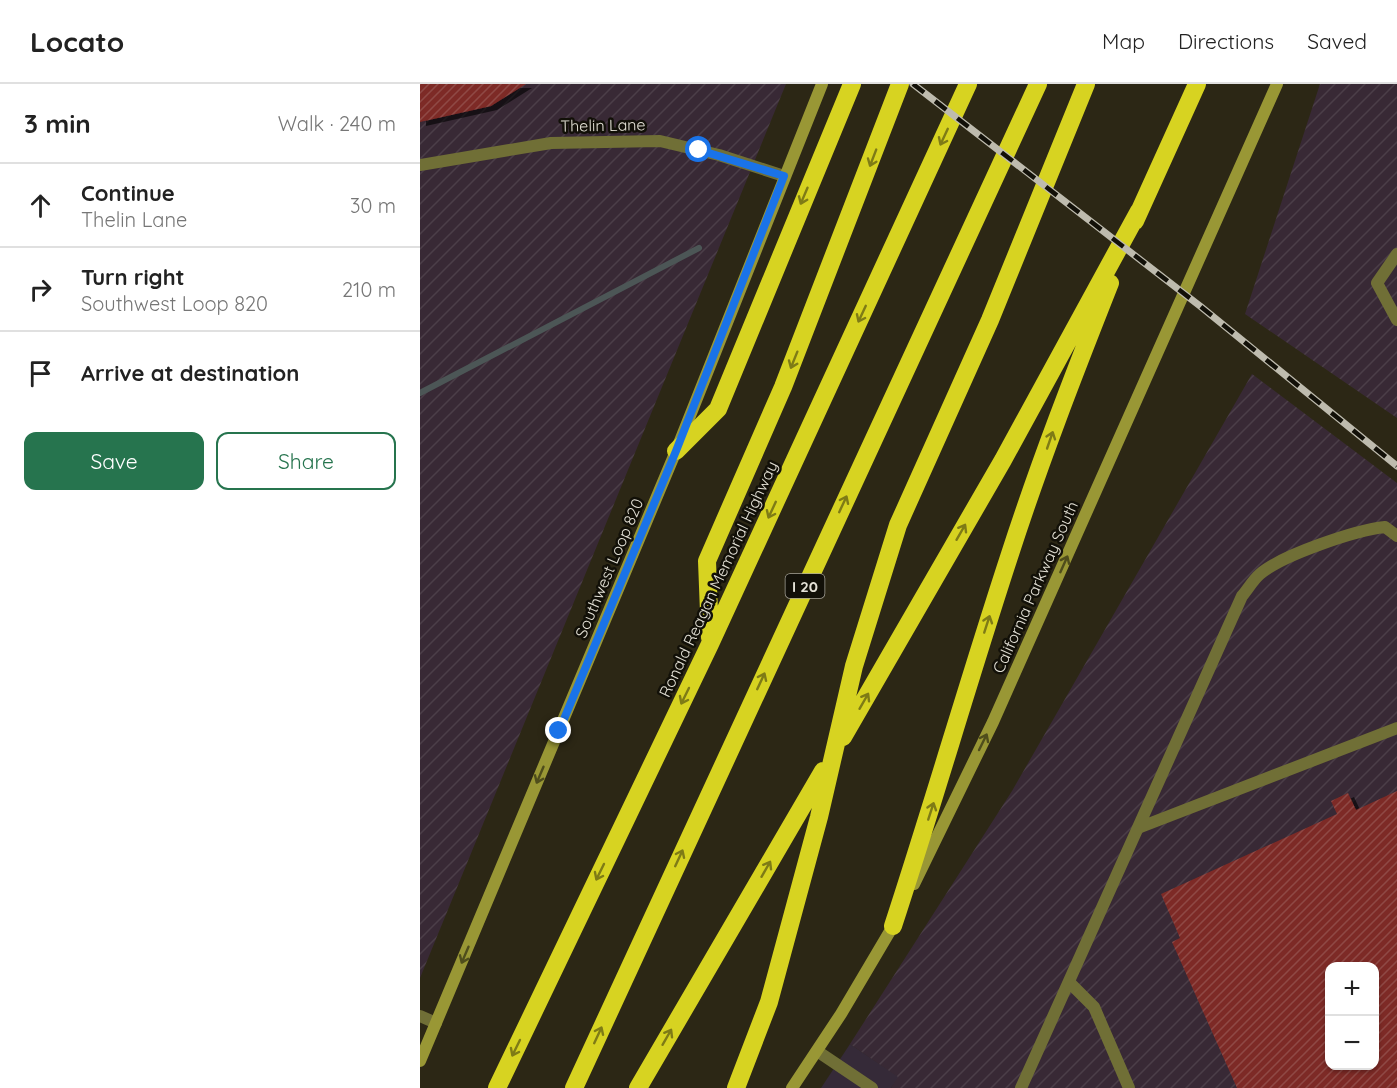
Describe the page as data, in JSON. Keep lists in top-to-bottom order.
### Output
{
  "streets": {
    "highway": ["Ronald Reagan Memorial Highway", "I 20"],
    "main road": ["Southwest Loop 820", "California Parkway South"],
    "street": ["Thelin Lane"]
  },
  "crossings": [
    ["Thelin Lane", "Southwest Loop 820"]
  ],
  "one_way": ["Southwest Loop 820", "California Parkway South"],
  "page": {
    "header": "Locato",
    "nav": ["Map", "Directions", "Saved"],
    "heading": ["3 min", "Walk · 240 m"],
    "list": [
      ["Continue", "Thelin Lane", "30 m"],
      ["Turn right", "Southwest Loop 820", "210 m"],
      "Arrive at destination"
    ],
    "buttons": ["Save", "Share"],
    "map_buttons": ["+", "−"]
  }
}
